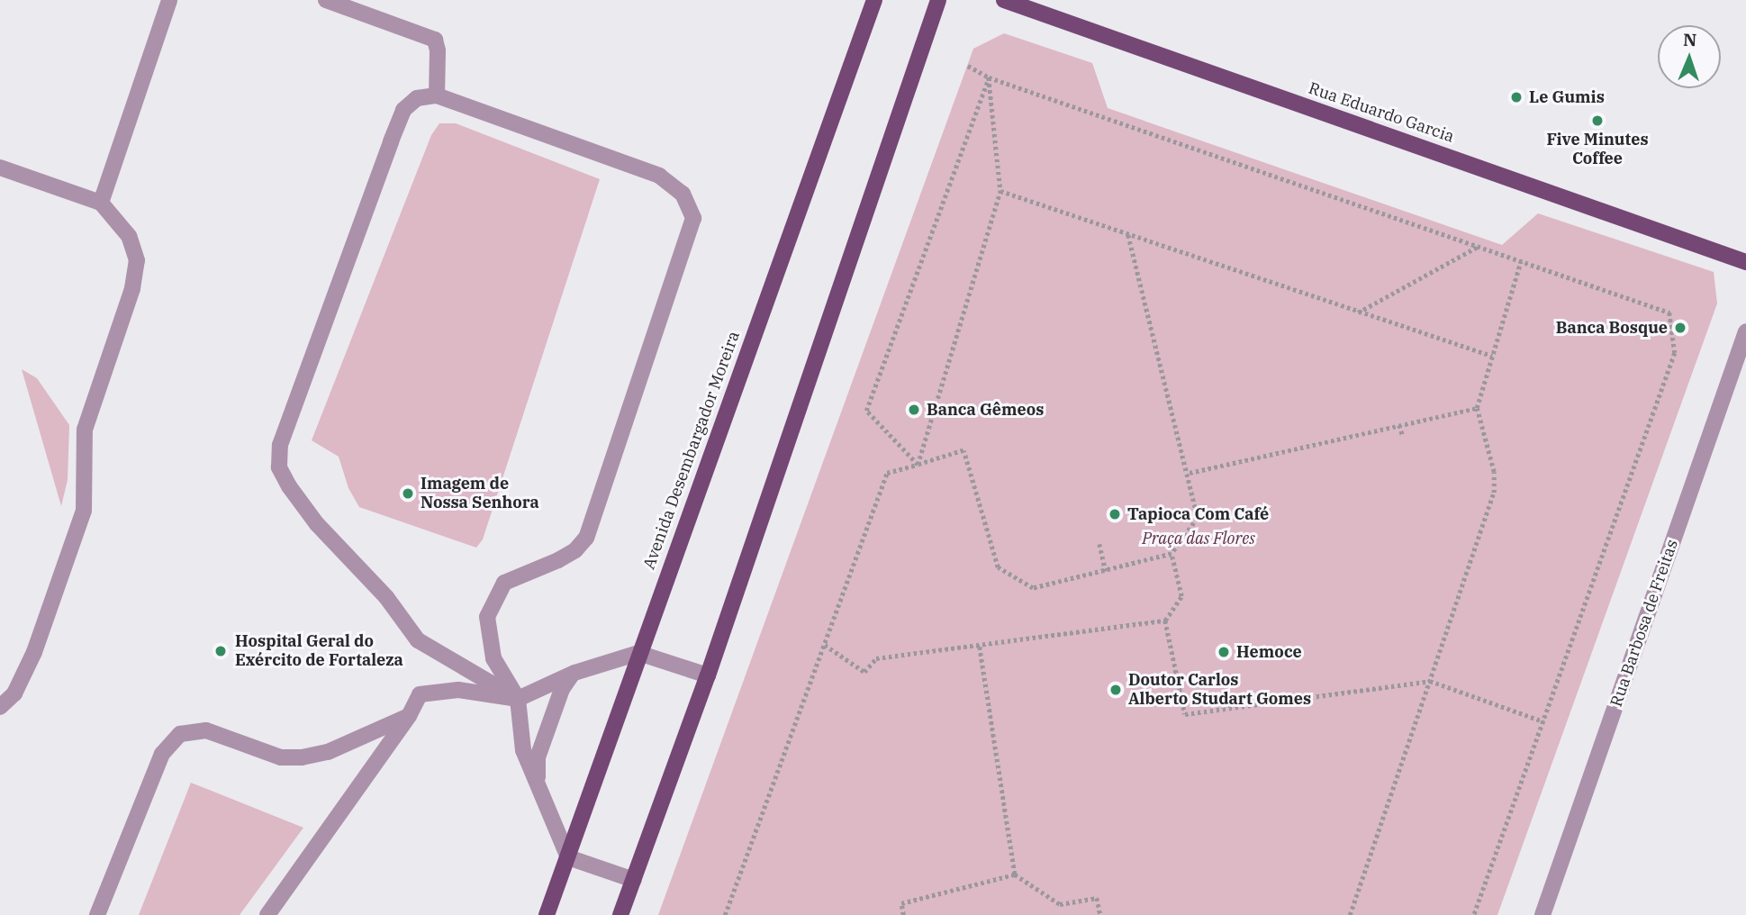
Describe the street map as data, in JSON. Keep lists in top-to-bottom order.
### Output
{
  "streets": {
    "main road": ["Rua Eduardo Garcia", "Avenida Desembargador Moreira"],
    "street": ["Rua Barbosa de Freitas"]
  },
  "parks": ["Praça das Flores"],
  "places": [
    "Le Gumis",
    "Five Minutes Coffee",
    "Banca Bosque",
    "Banca Gêmeos",
    "Imagem de Nossa Senhora",
    "Tapioca Com Café",
    "Hospital Geral do Exército de Fortaleza",
    "Hemoce",
    "Doutor Carlos Alberto Studart Gomes"
  ],
  "north": "top"
}
